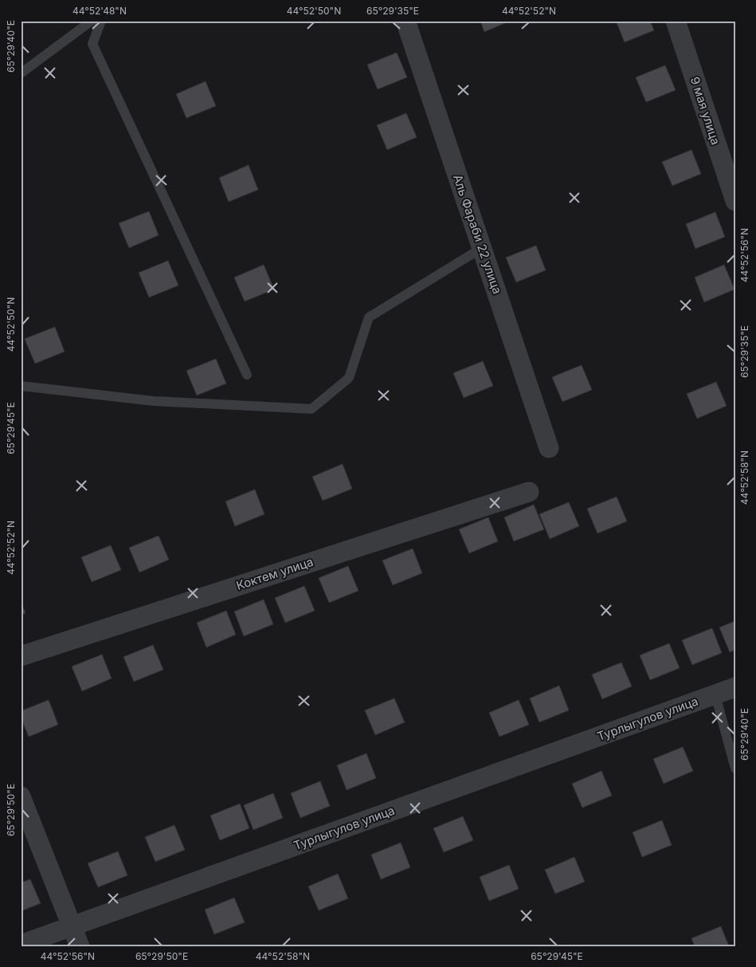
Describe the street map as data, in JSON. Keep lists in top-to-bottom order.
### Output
{
  "streets": {
    "street": [
      "9 мая улица",
      "Аль Фараби 22 улица",
      "Коктем улица",
      "Турлыгулов улица"
    ]
  },
  "coordinates": [
    "44°52'48\"N",
    "44°52'50\"N",
    "65°29'35\"E",
    "44°52'52\"N",
    "65°29'40\"E",
    "44°52'56\"N",
    "65°29'45\"E",
    "44°52'58\"N",
    "65°29'50\"E"
  ]
}
